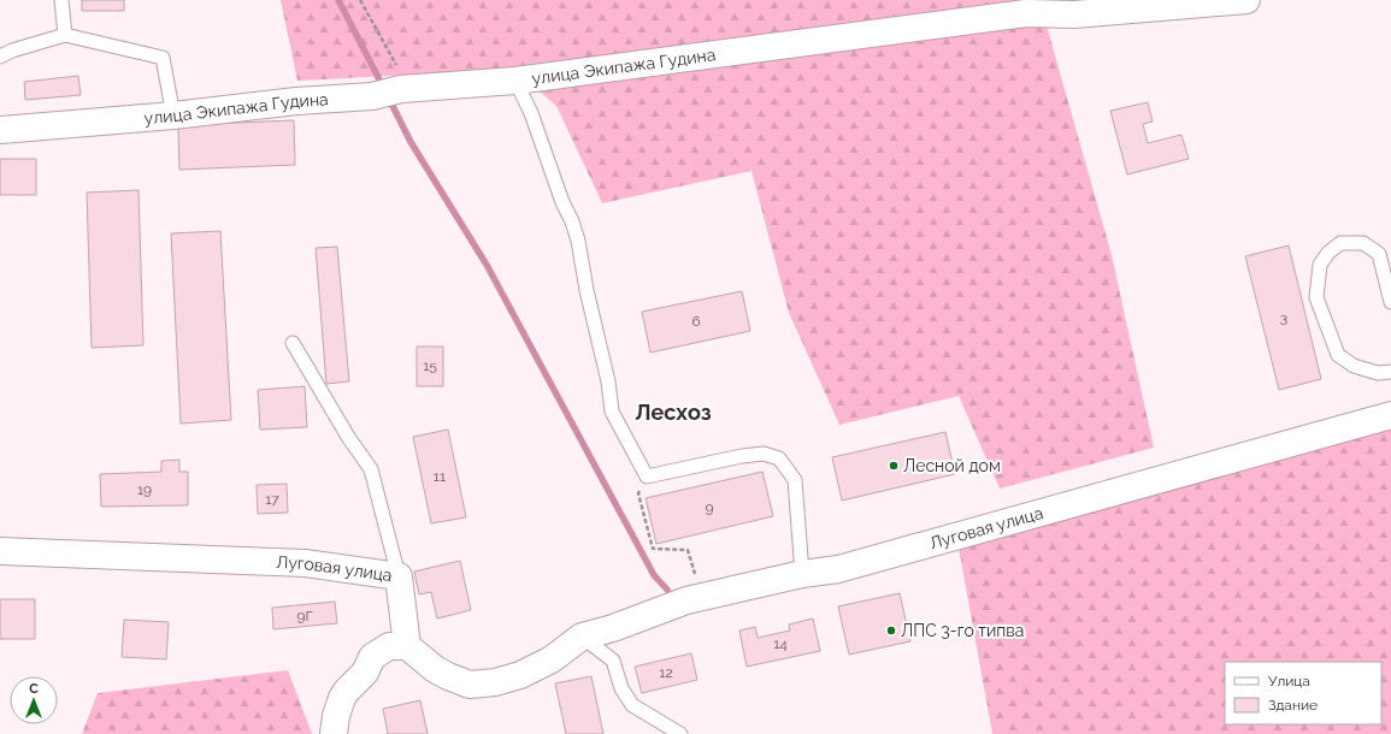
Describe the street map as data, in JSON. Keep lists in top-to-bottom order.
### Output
{
  "streets": {
    "street": ["улица Экипажа Гудина", "Луговая улица"]
  },
  "districts": ["Лесхоз"],
  "places": ["Лесной дом", "ЛПС 3-го типва"],
  "house_numbers": [
    "3",
    "6",
    "15",
    "11",
    "19",
    "17",
    "9",
    "9Г",
    "14",
    "12"
  ],
  "legend": ["Улица", "Здание"],
  "north": "top"
}
